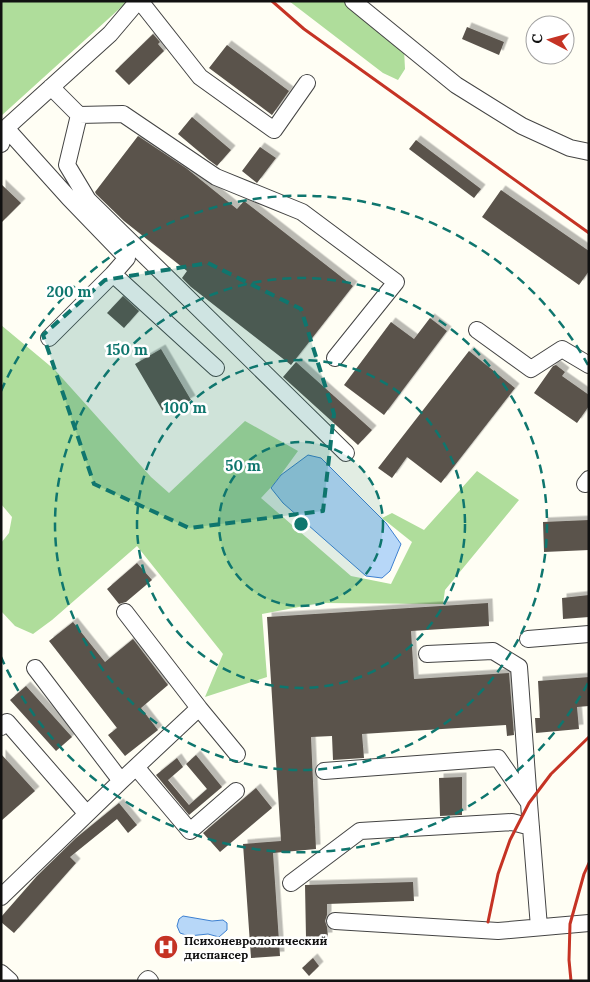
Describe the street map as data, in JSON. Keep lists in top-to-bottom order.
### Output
{
  "places": {
    "hospital": ["Психоневрологический диспансер"]
  },
  "north": "left",
  "rings": [
    "200 m",
    "150 m",
    "100 m",
    "50 m"
  ]
}
